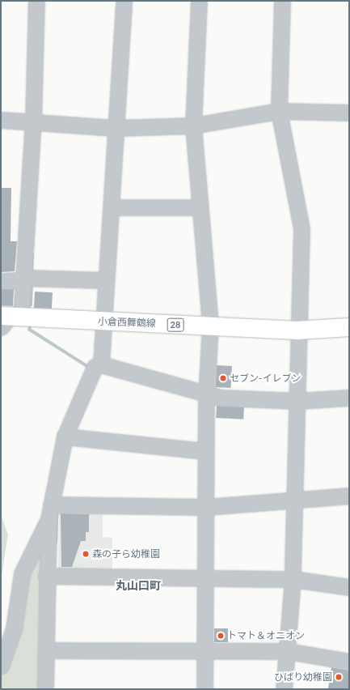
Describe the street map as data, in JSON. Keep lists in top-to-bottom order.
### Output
{
  "streets": {
    "main road": ["小倉西舞鶴線", "28"]
  },
  "districts": ["丸山口町"],
  "places": [
    "セブン-イレブン",
    "森の子ら幼稚園",
    "トマト＆オニオン",
    "ひばり幼稚園"
  ]
}
